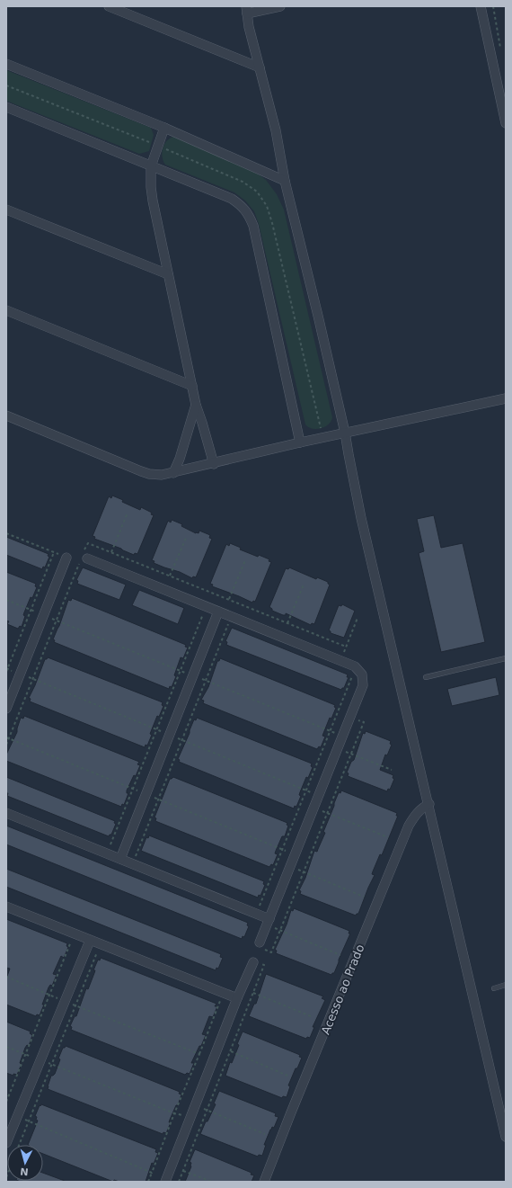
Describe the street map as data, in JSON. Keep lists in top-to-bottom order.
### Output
{
  "streets": {
    "street": ["Acesso ao Prado"]
  },
  "north": "bottom"
}
